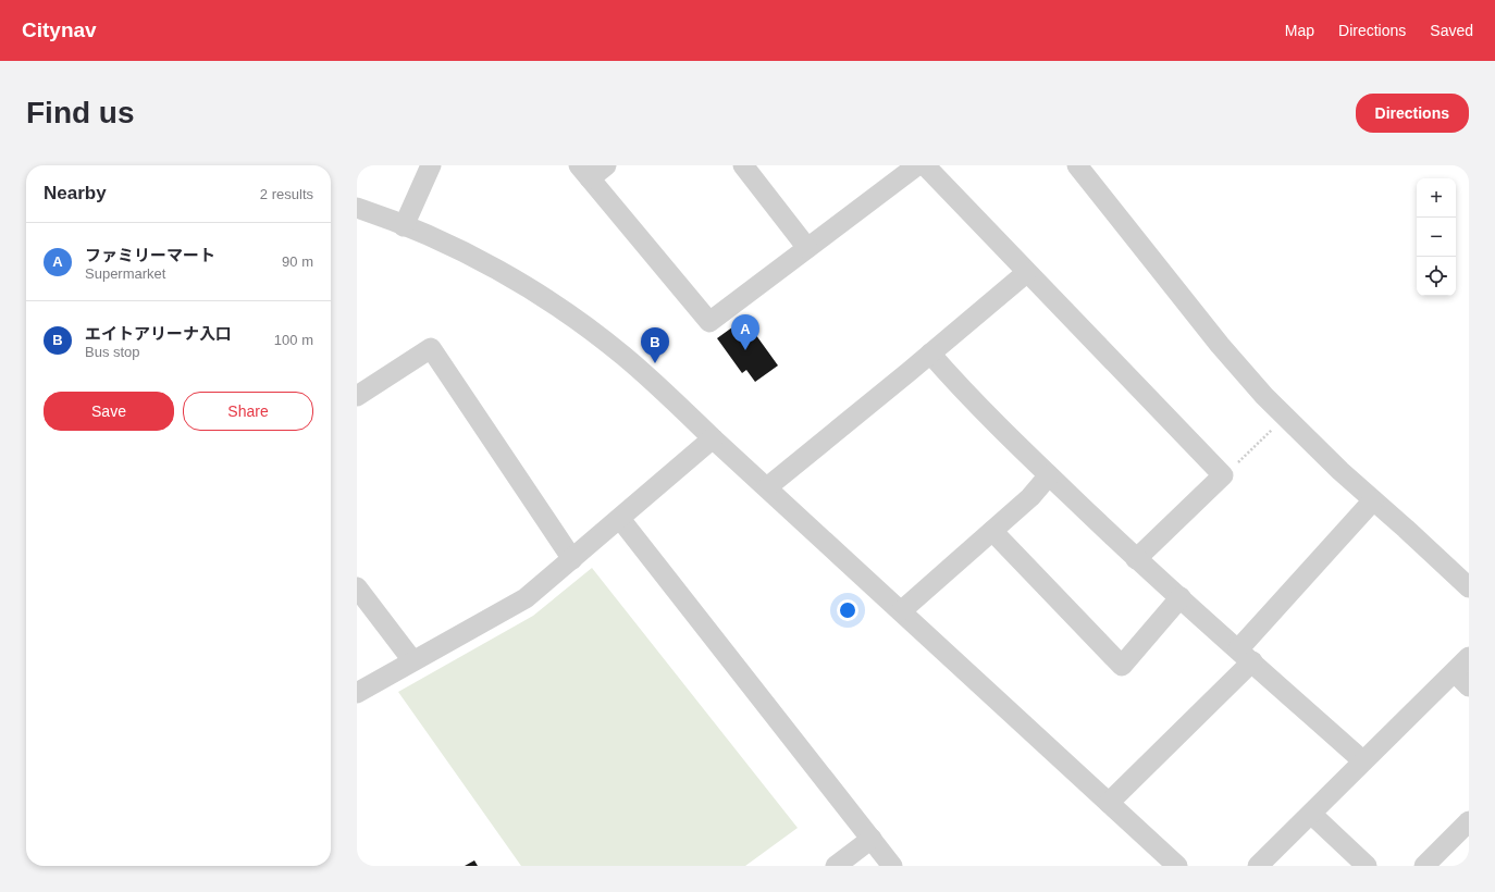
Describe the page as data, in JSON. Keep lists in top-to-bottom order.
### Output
{
  "page": {
    "header": "Citynav",
    "nav": ["Map", "Directions", "Saved"],
    "buttons": [
      "Directions",
      ["Save", "Share"]
    ],
    "title": "Find us",
    "heading": ["Nearby", "2 results"],
    "map_buttons": ["+", "−"],
    "list": [
      {
        "mark": "A",
        "name": "ファミリーマート",
        "note": "Supermarket",
        "value": "90 m"
      },
      {
        "mark": "B",
        "name": "エイトアリーナ入口",
        "note": "Bus stop",
        "value": "100 m"
      }
    ],
    "pins": ["A", "B"]
  }
}
